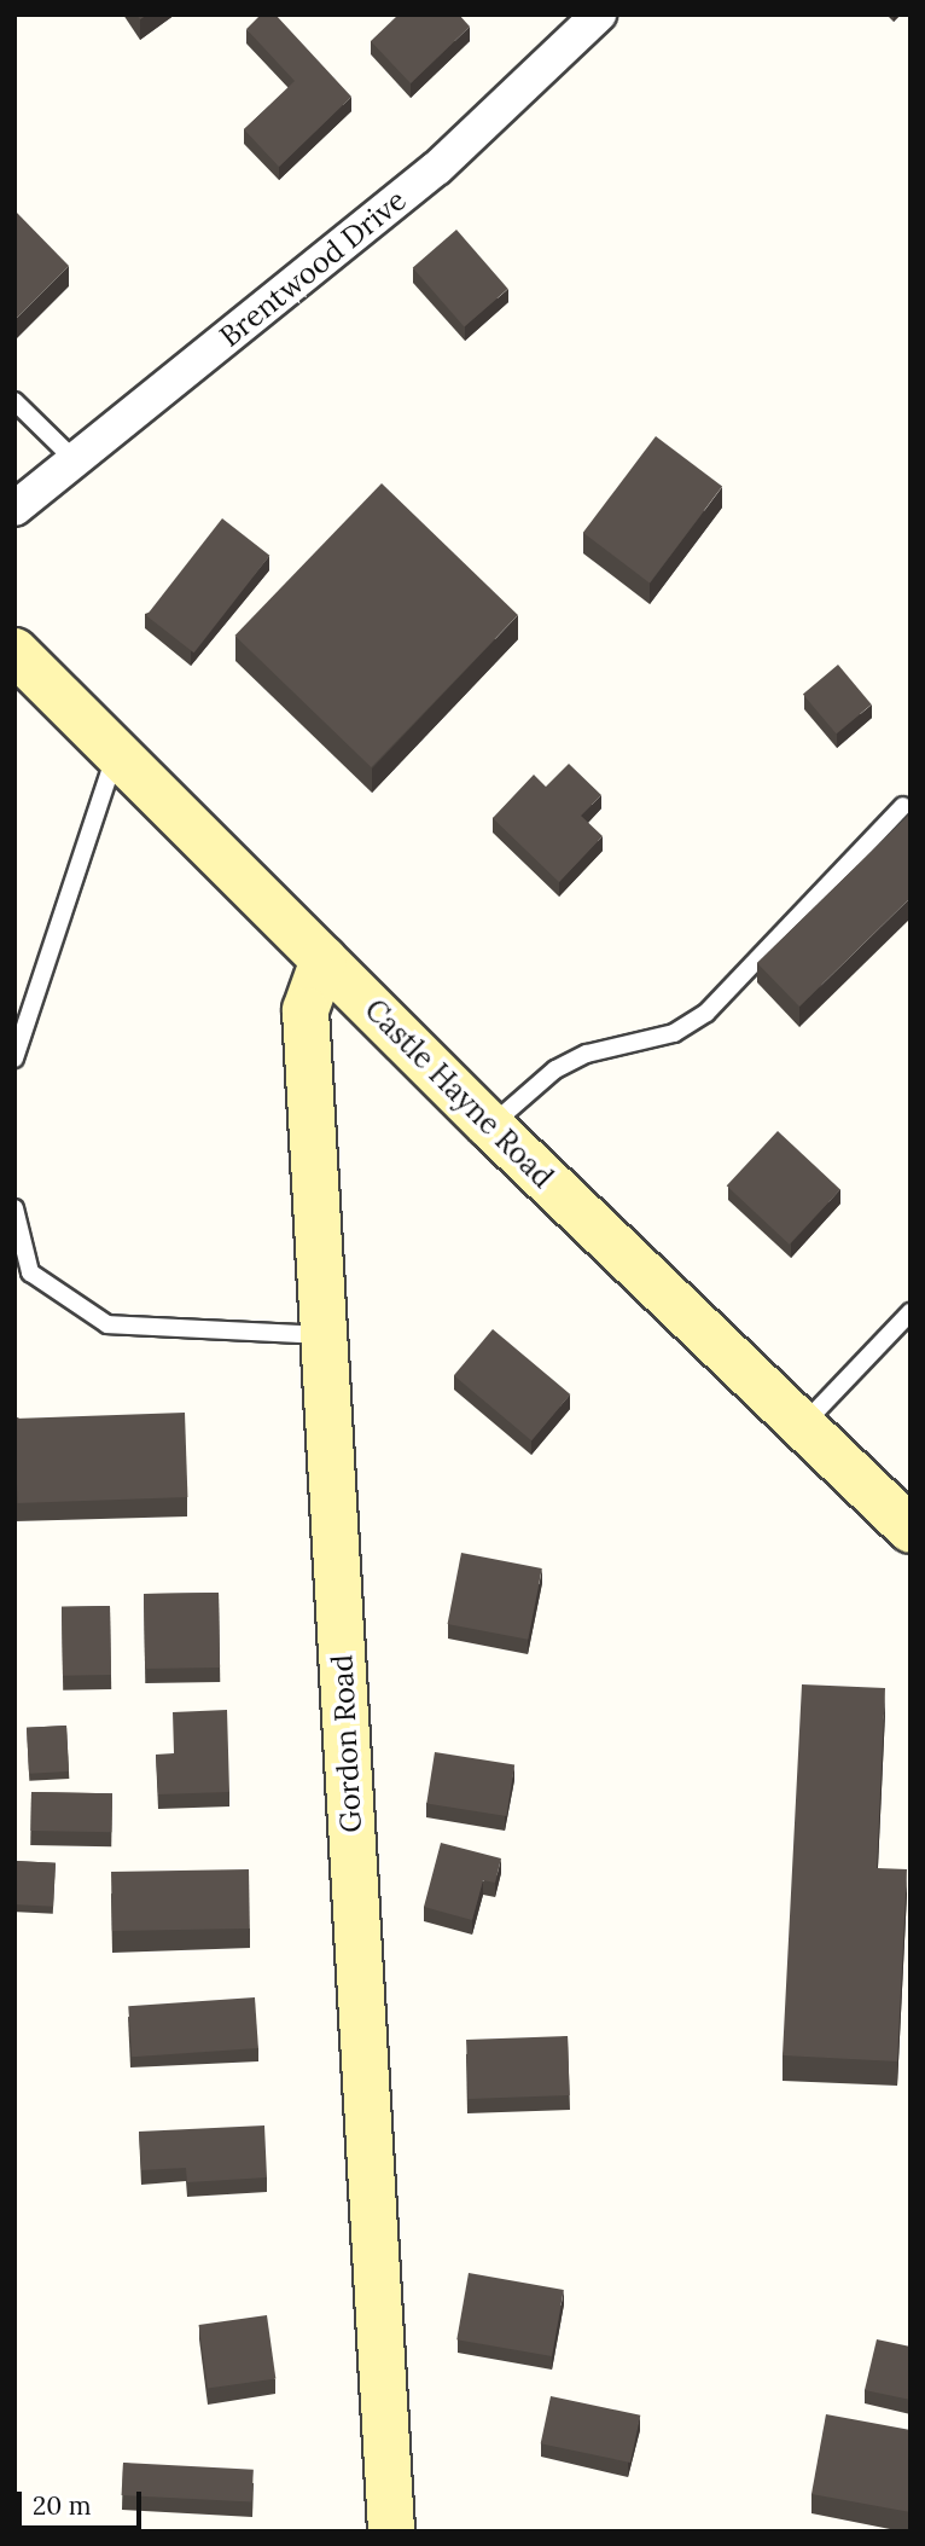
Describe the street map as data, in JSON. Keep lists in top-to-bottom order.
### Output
{
  "streets": {
    "street": ["Brentwood Drive", "Castle Hayne Road", "Gordon Road"]
  },
  "crossings": [
    ["Castle Hayne Road", "Gordon Road"]
  ],
  "scale_bar": "20 m"
}
